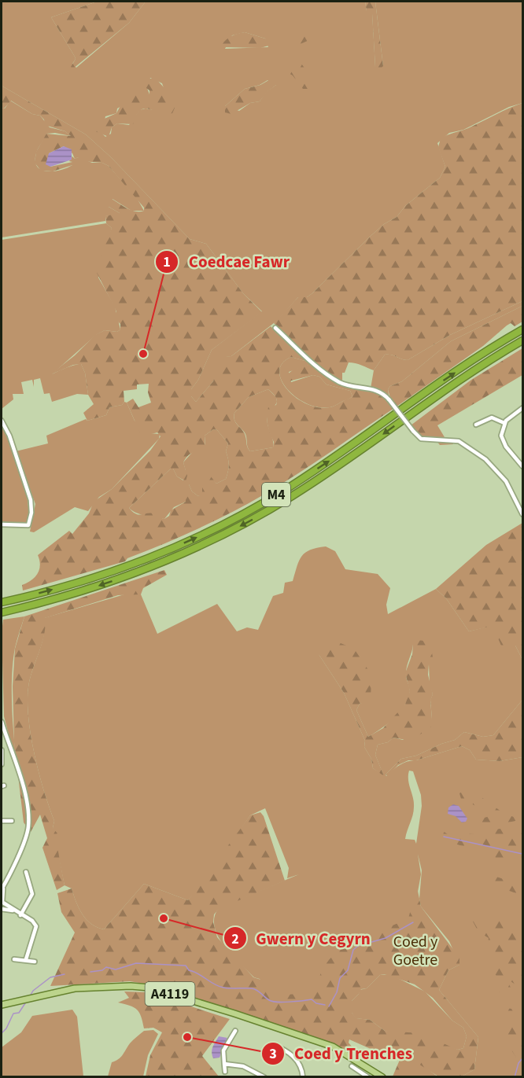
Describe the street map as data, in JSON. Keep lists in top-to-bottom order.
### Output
{
  "streets": {
    "highway": ["M4"],
    "main road": ["A4119"]
  },
  "parks": ["Coed y Goetre"],
  "places": ["Coedcae Fawr", "Gwern y Cegyrn", "Coed y Trenches"]
}
